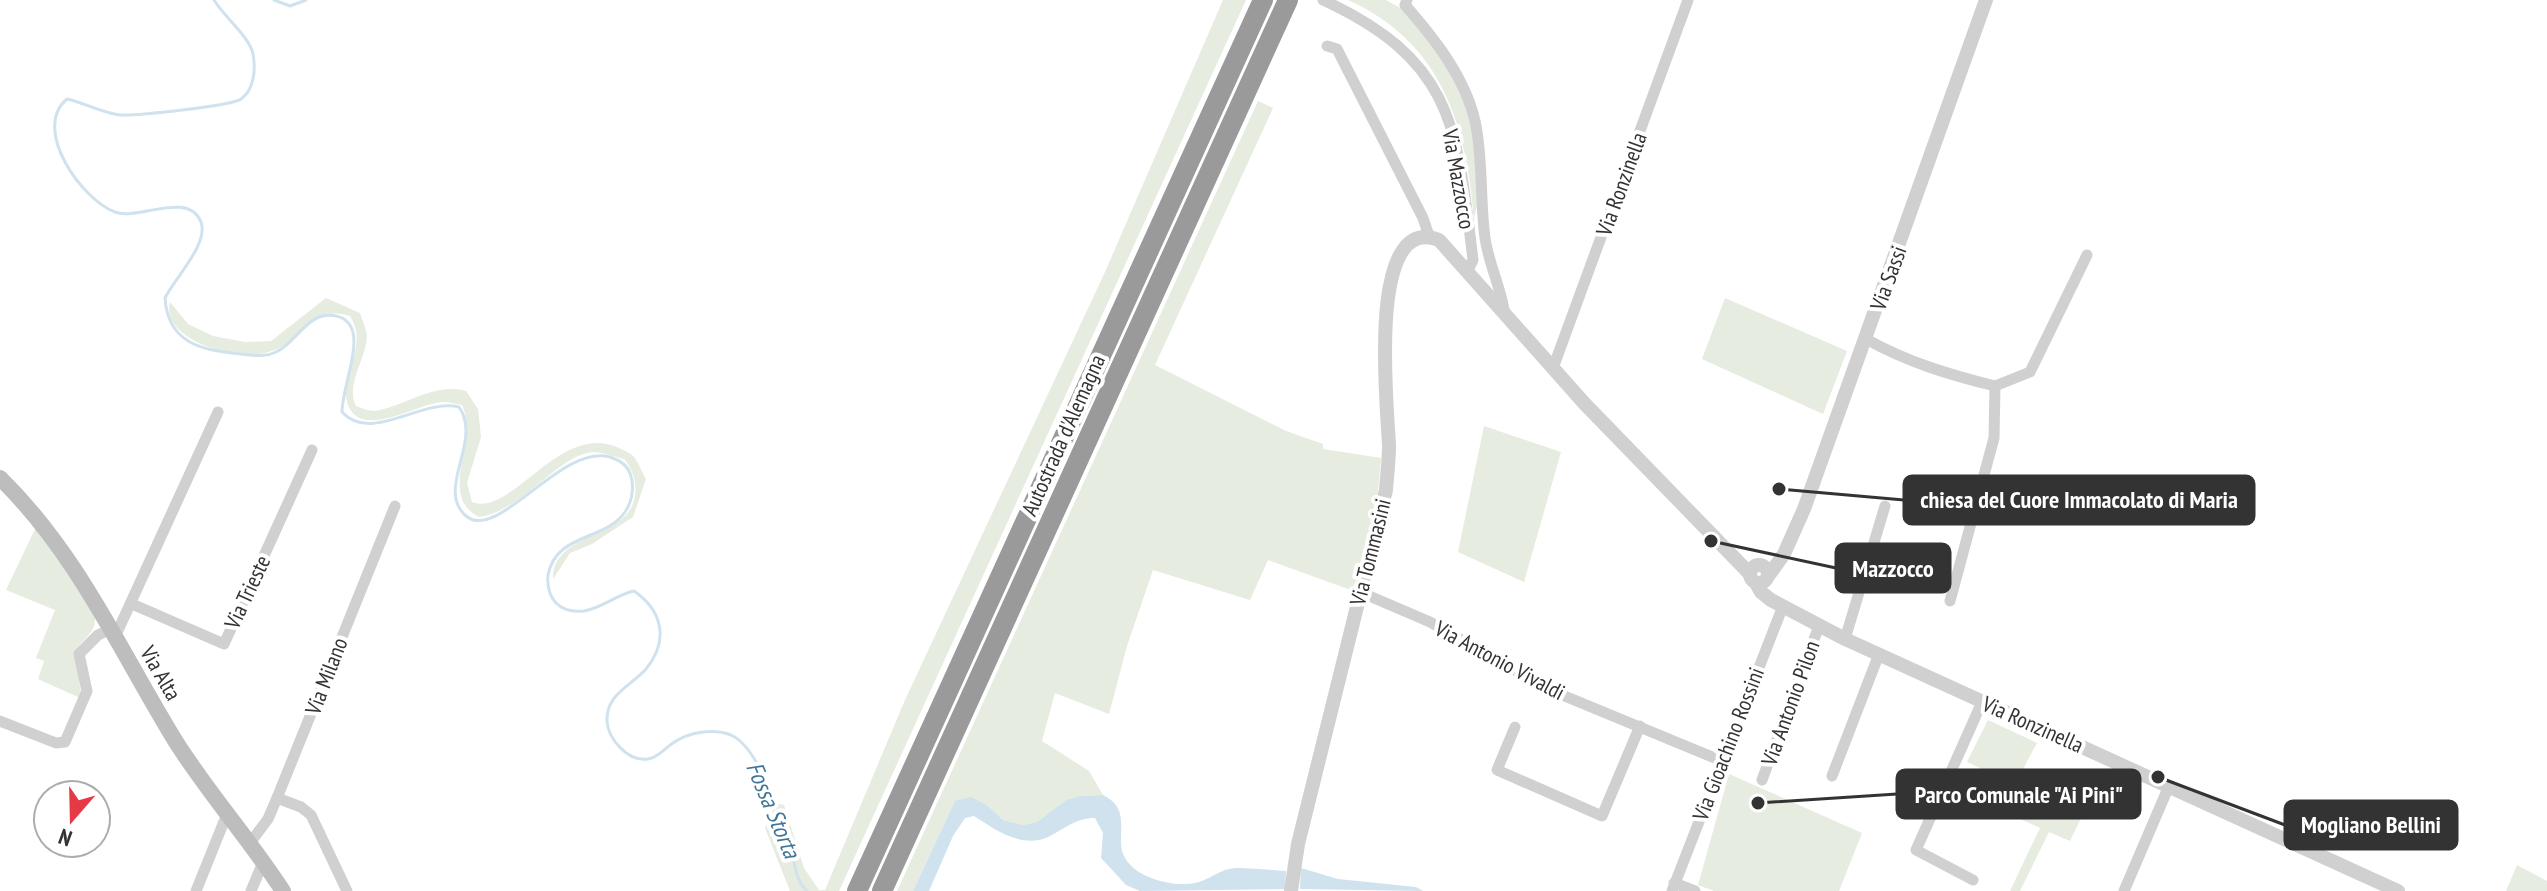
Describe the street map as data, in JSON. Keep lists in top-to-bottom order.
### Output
{
  "streets": {
    "highway": ["Autostrada d'Alemagna"],
    "main road": ["Via Alta"],
    "street": [
      "Via Mazzocco",
      "Via Ronzinella",
      "Via Sassi",
      "Via Tommasini",
      "Via Trieste",
      "Via Antonio Vivaldi",
      "Via Milano",
      "Via Antonio Pilon",
      "Via Gioachino Rossini"
    ]
  },
  "crossings": [
    ["Via Mazzocco", "Via Ronzinella"],
    ["Via Ronzinella", "Via Sassi"],
    ["Via Ronzinella", "Via Tommasini"],
    ["Via Ronzinella", "Via Antonio Pilon"],
    ["Via Ronzinella", "Via Gioachino Rossini"],
    ["Via Tommasini", "Via Antonio Vivaldi"],
    ["Via Antonio Vivaldi", "Via Gioachino Rossini"],
    ["Via Alta", "Via Milano"]
  ],
  "water": ["Fossa Storta"],
  "places": [
    "chiesa del Cuore Immacolato di Maria",
    "Mazzocco",
    "Mogliano Bellini",
    "Parco Comunale \"Ai Pini\""
  ],
  "north": "bottom"
}
